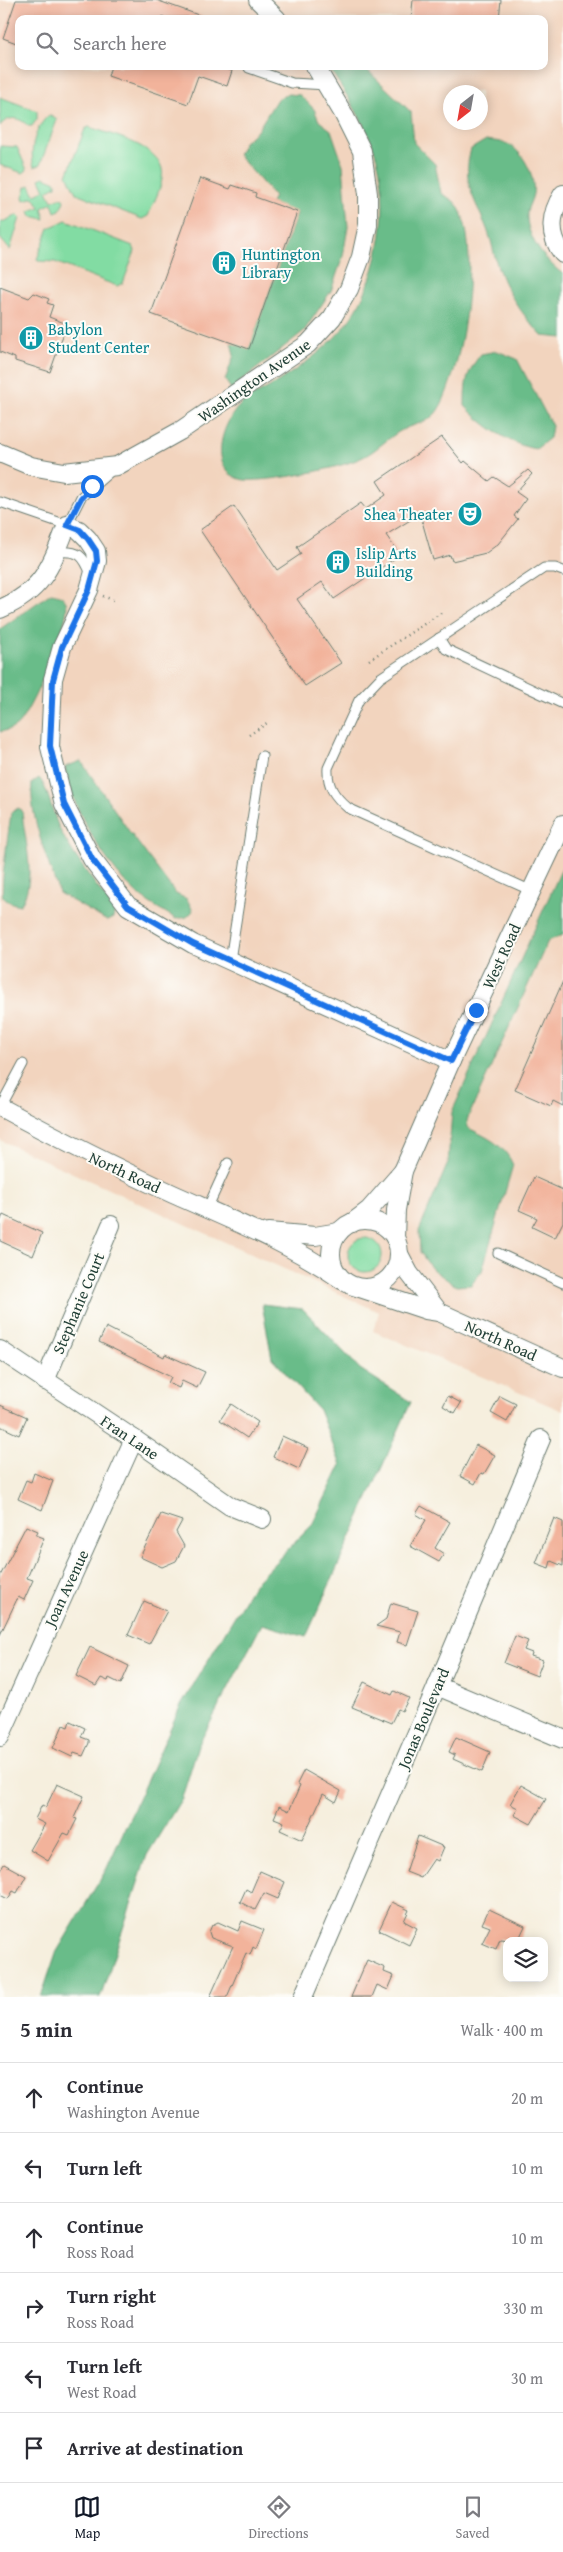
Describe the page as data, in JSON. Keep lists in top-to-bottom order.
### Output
{
  "streets": {
    "street": [
      "Washington Avenue",
      "West Road",
      "North Road",
      "Stephanie Court",
      "Fran Lane",
      "Joan Avenue",
      "Jonas Boulevard"
    ]
  },
  "crossings": [
    ["West Road", "North Road"],
    ["Stephanie Court", "Fran Lane"],
    ["Fran Lane", "Joan Avenue"]
  ],
  "places": {
    "building": ["Huntington Library", "Babylon Student Center", "Islip Arts Building"],
    "theatre": ["Shea Theater"]
  },
  "north": "bottom left",
  "page": {
    "search": "Search here",
    "heading": ["5 min", "Walk · 400 m"],
    "list": [
      ["Continue", "Washington Avenue", "20 m"],
      ["Turn left", "10 m"],
      ["Continue", "Ross Road", "10 m"],
      ["Turn right", "Ross Road", "330 m"],
      ["Turn left", "West Road", "30 m"],
      "Arrive at destination"
    ],
    "nav": ["Map", "Directions", "Saved"]
  }
}
